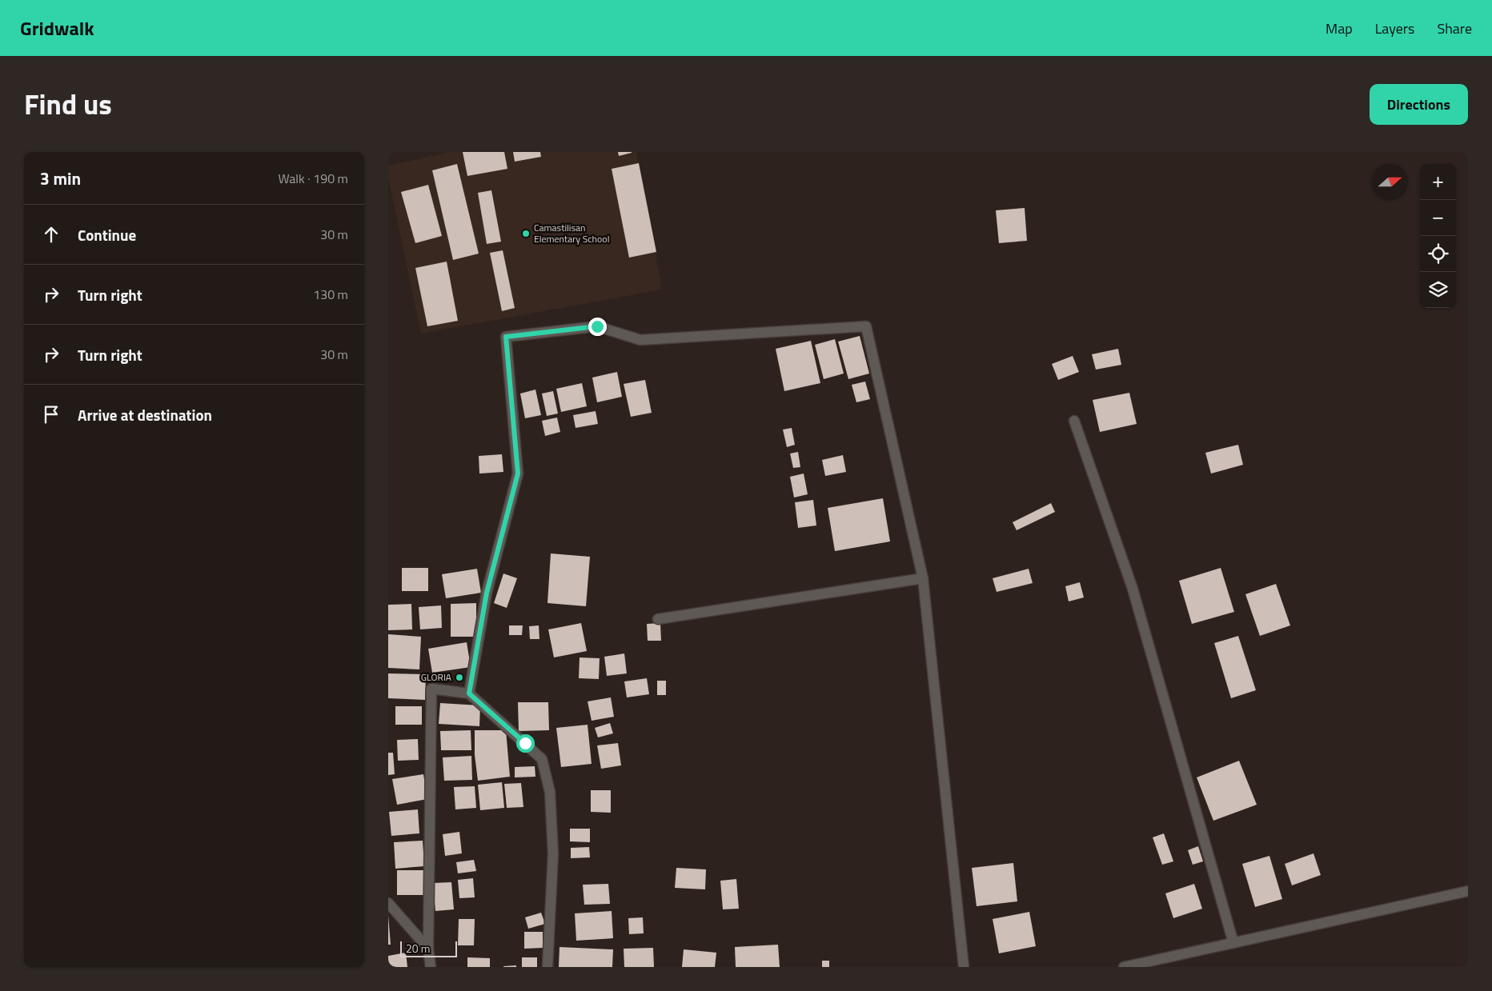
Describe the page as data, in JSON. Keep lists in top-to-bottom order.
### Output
{
  "places": ["Camastilisan Elementary School", "GLORIA"],
  "scale_bar": "20 m",
  "north": "right",
  "page": {
    "header": "Gridwalk",
    "nav": ["Map", "Layers", "Share"],
    "title": "Find us",
    "buttons": "Directions",
    "heading": ["3 min", "Walk · 190 m"],
    "map_buttons": ["+", "−"],
    "list": [
      ["Continue", "30 m"],
      ["Turn right", "130 m"],
      ["Turn right", "30 m"],
      "Arrive at destination"
    ],
    "scale": "20 m"
  }
}
